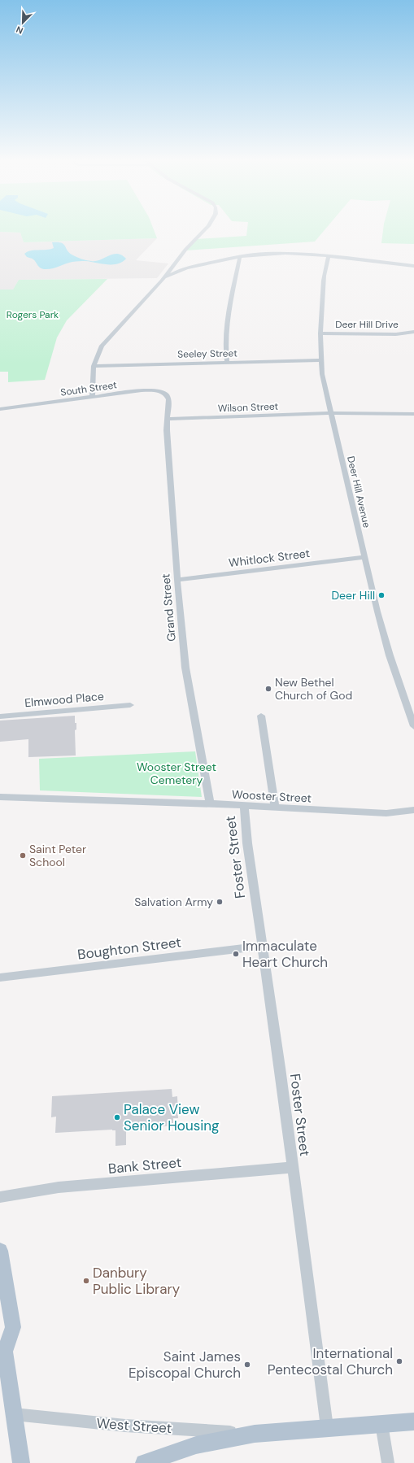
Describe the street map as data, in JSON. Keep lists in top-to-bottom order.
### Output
{
  "streets": {
    "main road": ["West Street"],
    "street": [
      "Deer Hill Drive",
      "Seeley Street",
      "South Street",
      "Wilson Street",
      "Deer Hill Avenue",
      "Whitlock Street",
      "Grand Street",
      "Elmwood Place",
      "Wooster Street",
      "Foster Street",
      "Boughton Street",
      "Bank Street"
    ]
  },
  "crossings": [
    ["Deer Hill Drive", "Deer Hill Avenue"],
    ["Seeley Street", "Deer Hill Avenue"],
    ["South Street", "Grand Street"],
    ["Wilson Street", "Deer Hill Avenue"],
    ["Wilson Street", "Grand Street"],
    ["Deer Hill Avenue", "Whitlock Street"],
    ["Whitlock Street", "Grand Street"],
    ["Grand Street", "Wooster Street"],
    ["Wooster Street", "Foster Street"],
    ["Foster Street", "Boughton Street"],
    ["Foster Street", "Bank Street"],
    ["Foster Street", "West Street"]
  ],
  "parks": ["Rogers Park", "Wooster Street Cemetery"],
  "places": [
    "Deer Hill",
    "New Bethel Church of God",
    "Saint Peter School",
    "Salvation Army",
    "Immaculate Heart Church",
    "Palace View Senior Housing",
    "Danbury Public Library",
    "International Pentecostal Church",
    "Saint James Episcopal Church"
  ],
  "north": "bottom left"
}
